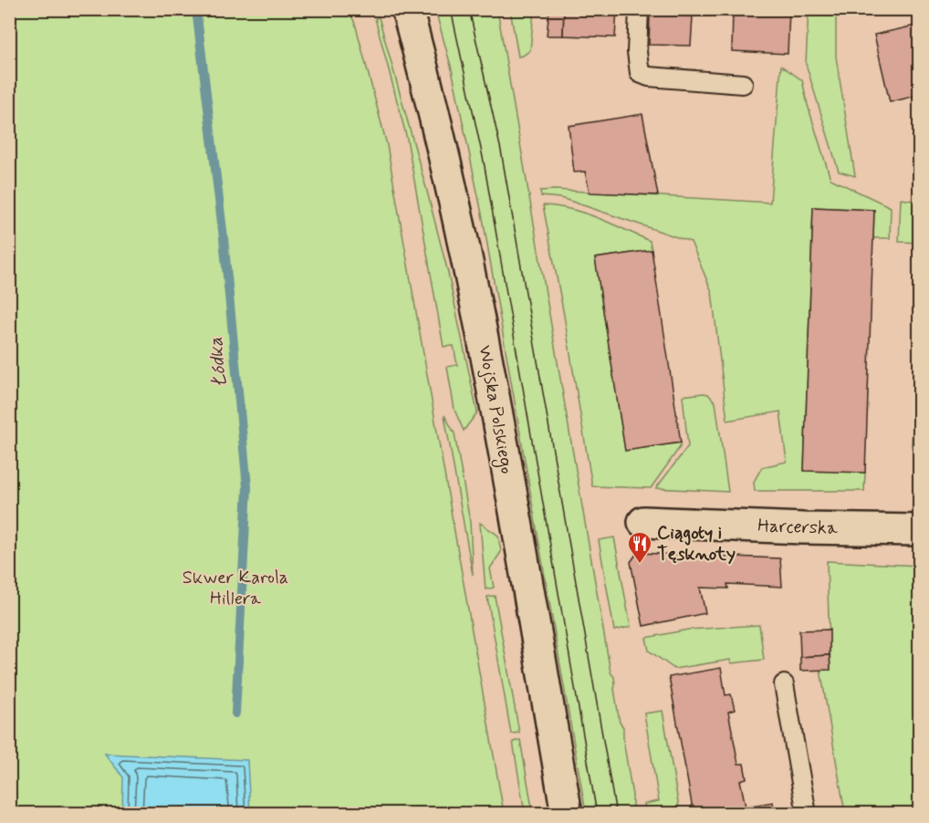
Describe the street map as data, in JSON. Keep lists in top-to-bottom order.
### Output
{
  "streets": {
    "main road": ["Wojska Polskiego", "Harcerska"]
  },
  "water": ["Łódka"],
  "parks": ["Skwer Karola Hillera"],
  "places": {
    "restaurant": ["Ciągoty i Tęsknoty"]
  }
}
